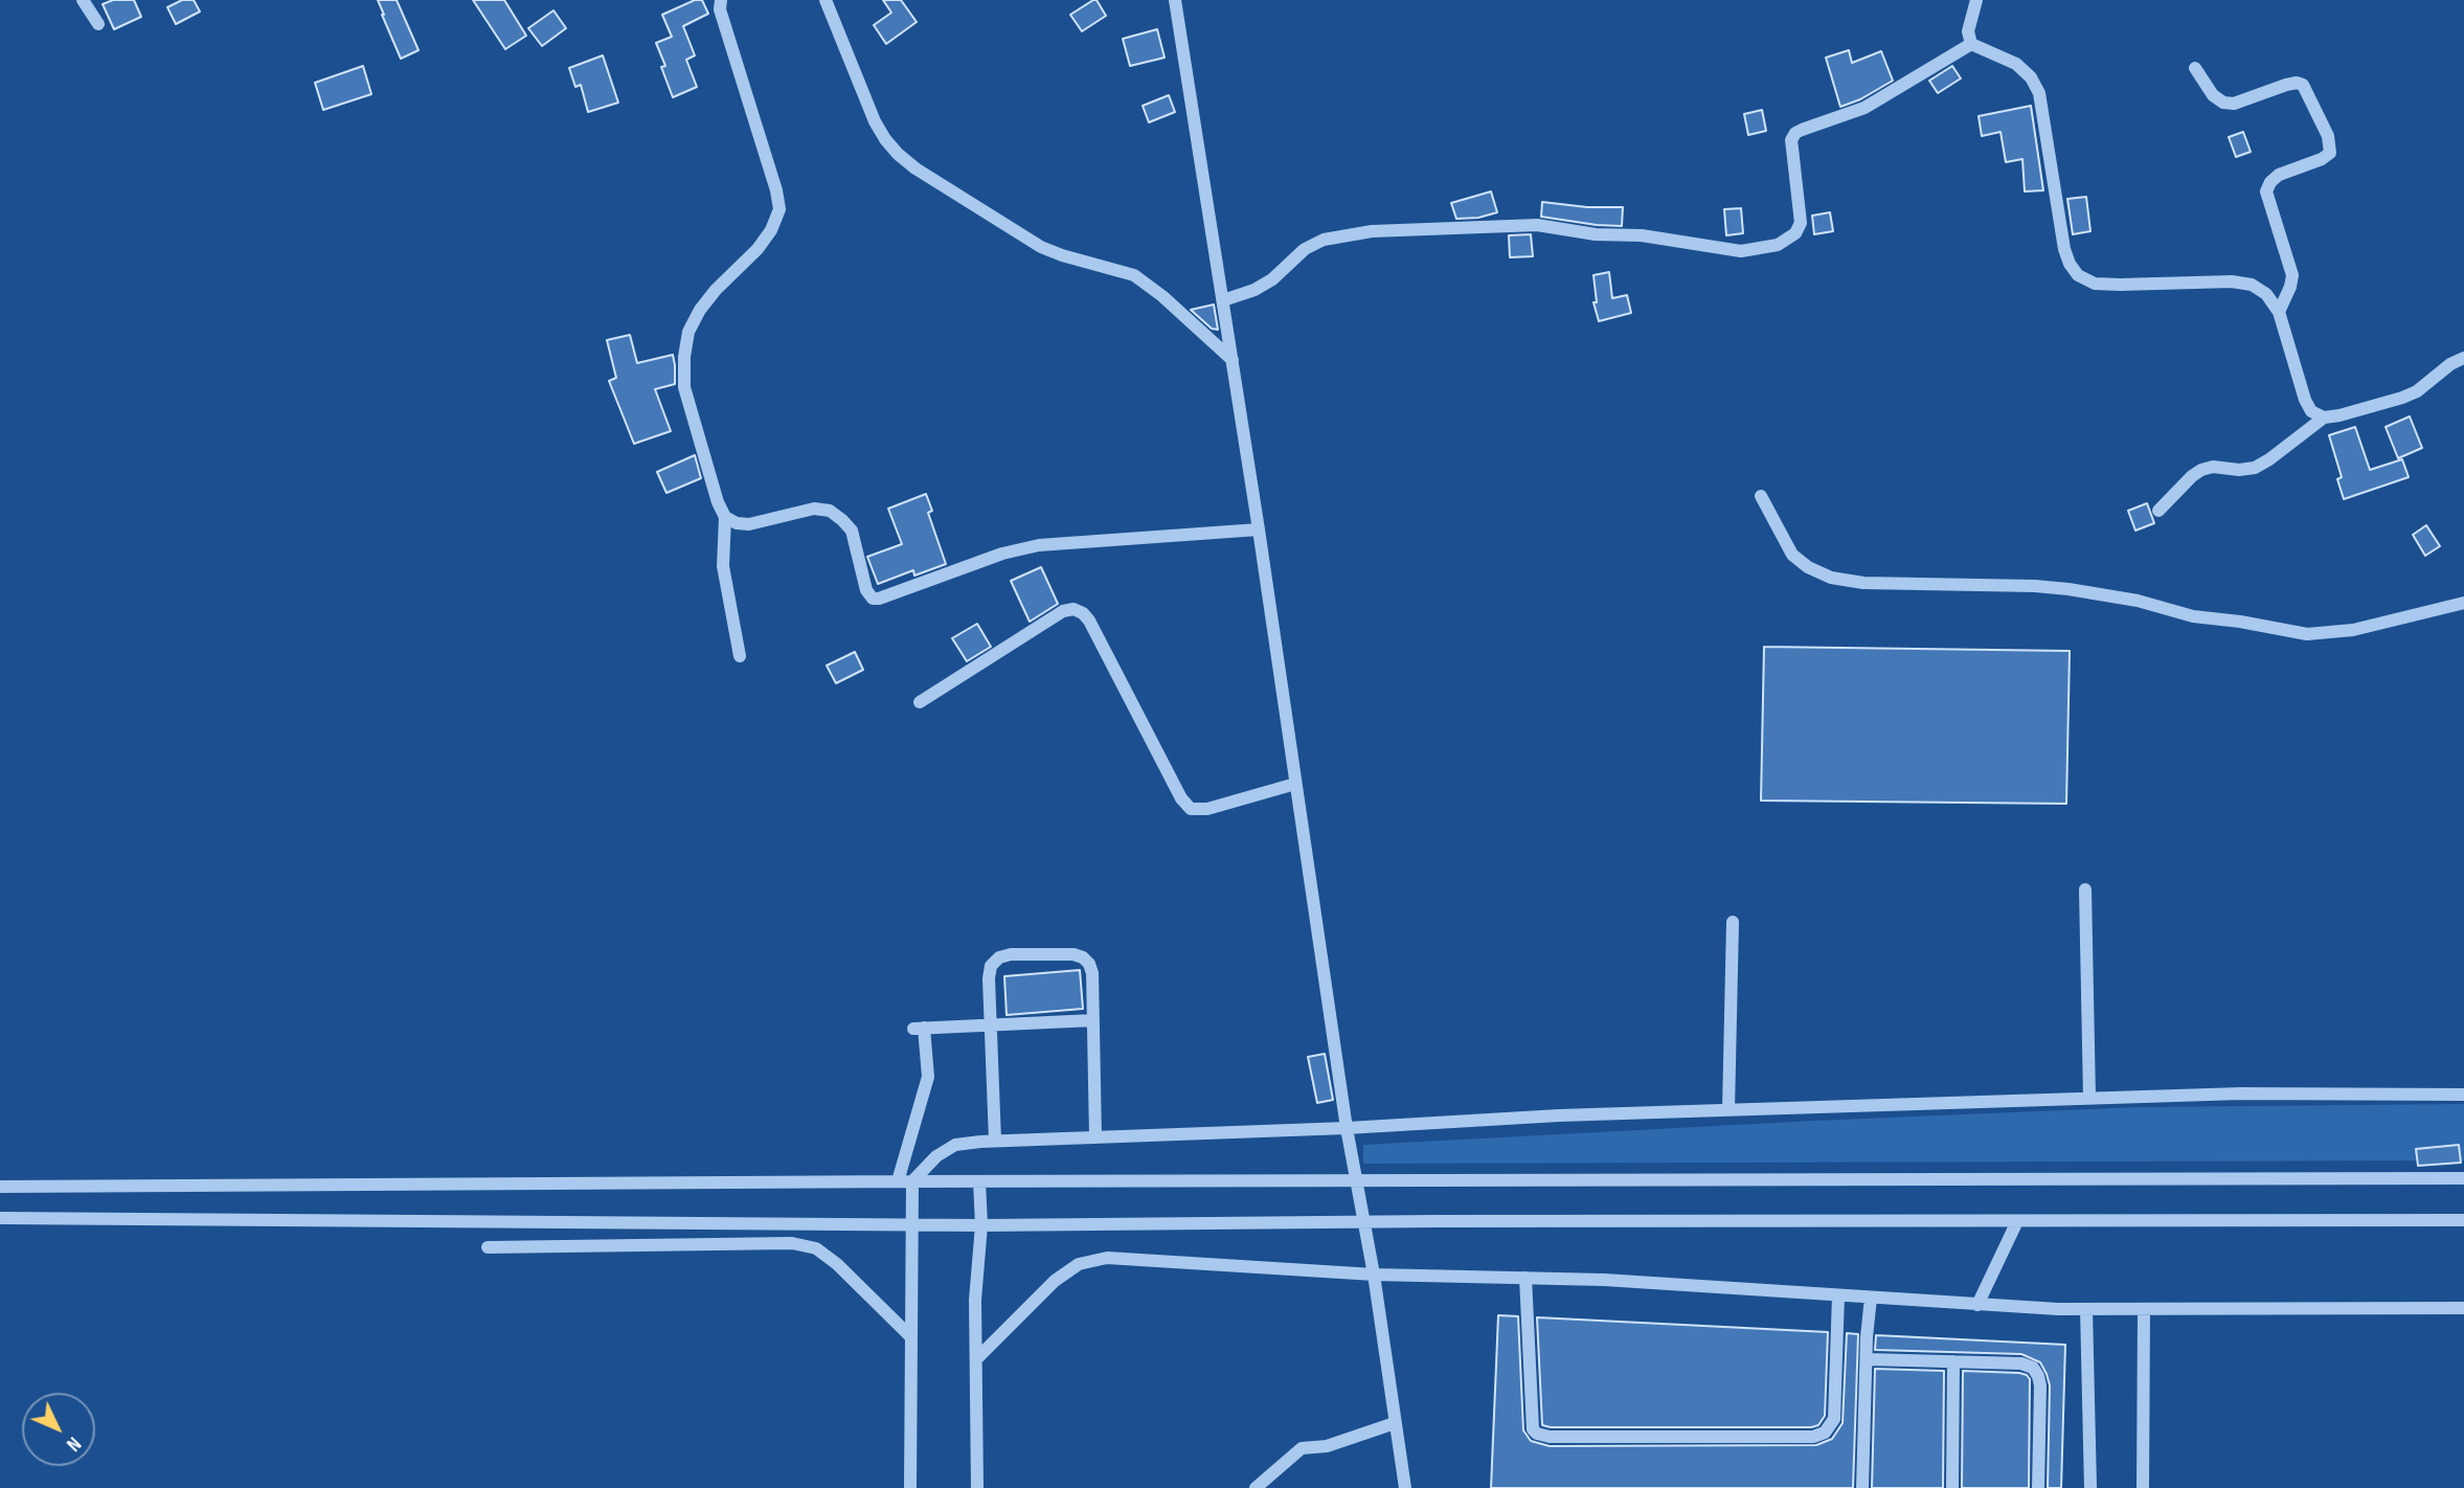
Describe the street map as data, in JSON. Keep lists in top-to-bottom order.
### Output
{
  "north": "bottom right"
}
